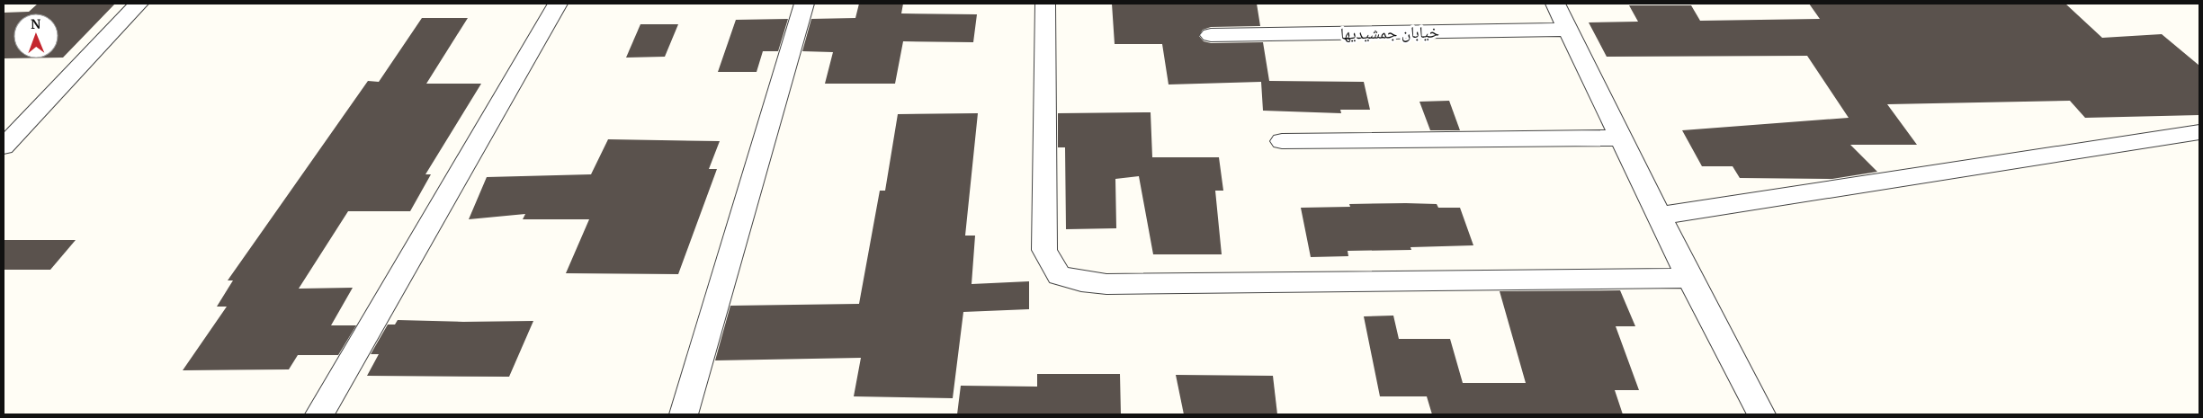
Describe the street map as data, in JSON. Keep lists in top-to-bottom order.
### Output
{
  "streets": {
    "street": ["خیابان جمشیدیها"]
  },
  "north": "top"
}
